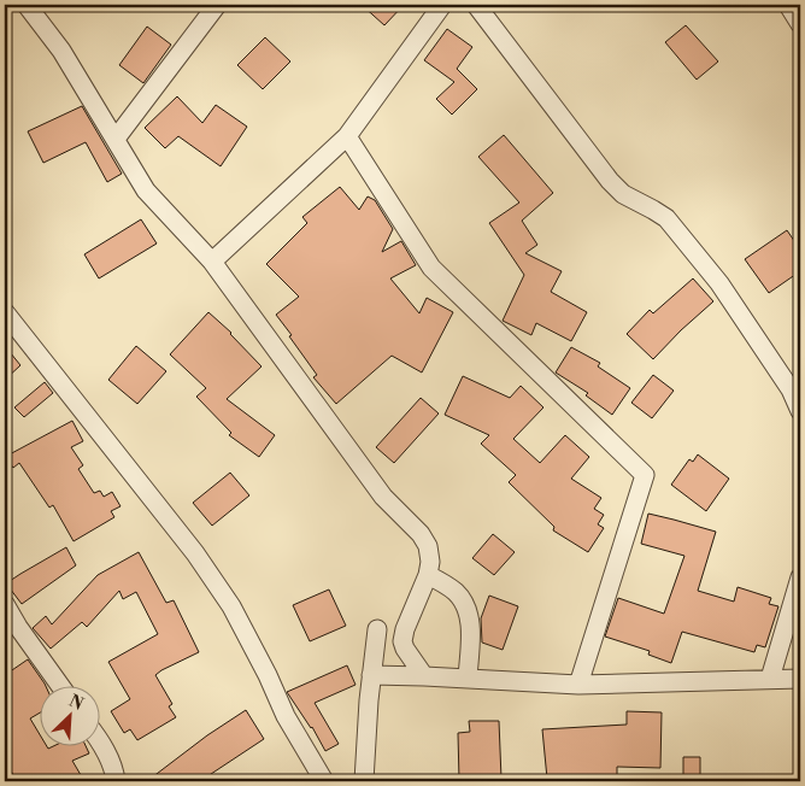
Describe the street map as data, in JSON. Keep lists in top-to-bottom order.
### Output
{
  "north": "top right"
}
